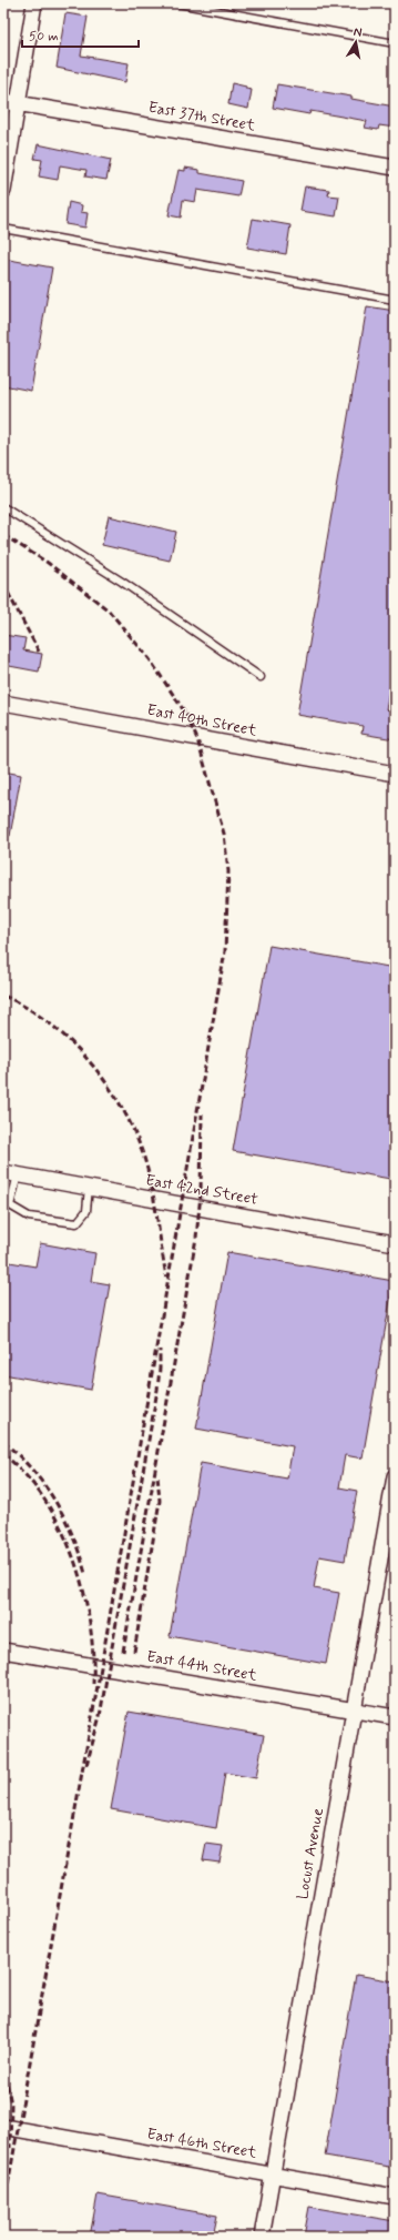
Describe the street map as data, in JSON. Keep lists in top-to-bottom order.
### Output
{
  "streets": {
    "street": [
      "East 37th Street",
      "East 40th Street",
      "East 42nd Street",
      "East 44th Street",
      "Locust Avenue",
      "East 46th Street"
    ]
  },
  "crossings": [
    ["East 44th Street", "Locust Avenue"],
    ["Locust Avenue", "East 46th Street"]
  ],
  "scale_bar": "50 m",
  "north": "top"
}
